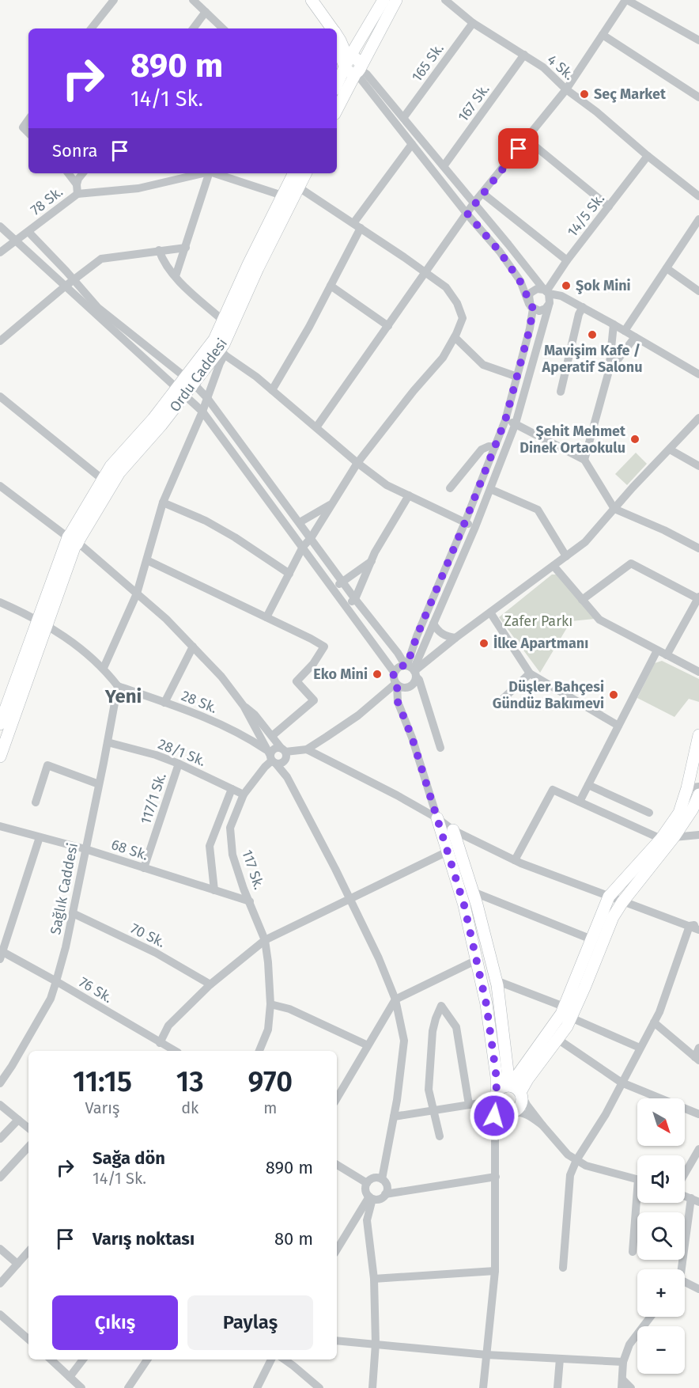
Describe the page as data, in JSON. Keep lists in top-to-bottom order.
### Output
{
  "streets": {
    "main road": ["Ordu Caddesi"],
    "street": [
      "165 Sk.",
      "4 Sk.",
      "167 Sk.",
      "78 Sk.",
      "14/5 Sk.",
      "28 Sk.",
      "28/1 Sk.",
      "117/1 Sk.",
      "68 Sk.",
      "117 Sk.",
      "Sağlık Caddesi",
      "70 Sk.",
      "76 Sk."
    ]
  },
  "crossings": [
    ["165 Sk.", "4 Sk."],
    ["4 Sk.", "167 Sk."],
    ["4 Sk.", "14/5 Sk."],
    ["28 Sk.", "117 Sk."],
    ["28 Sk.", "Sağlık Caddesi"],
    ["28/1 Sk.", "117/1 Sk."],
    ["28/1 Sk.", "117 Sk."],
    ["28/1 Sk.", "Sağlık Caddesi"],
    ["117/1 Sk.", "68 Sk."],
    ["68 Sk.", "117 Sk."],
    ["68 Sk.", "Sağlık Caddesi"],
    ["Sağlık Caddesi", "70 Sk."],
    ["Sağlık Caddesi", "76 Sk."]
  ],
  "districts": ["Yeni"],
  "parks": ["Zafer Parkı"],
  "places": [
    "Seç Market",
    "Şok Mini",
    "Mavişim Kafe / Aperatif Salonu",
    "Şehit Mehmet Dinek Ortaokulu",
    "İlke Apartmanı",
    "Eko Mini",
    "Düşler Bahçesi Gündüz Bakımevi"
  ],
  "north": "bottom right",
  "page": {
    "turn": ["890 m", "14/1 Sk."],
    "then": "Sonra",
    "eta": [
      "11:15",
      "Varış",
      "13",
      "dk",
      "970",
      "m"
    ],
    "map_buttons": ["+", "−"],
    "list": [
      {
        "name": "Sağa dön",
        "note": "14/1 Sk.",
        "value": "890 m"
      },
      {
        "name": "Varış noktası",
        "value": "80 m"
      }
    ],
    "buttons": ["Çıkış", "Paylaş"]
  }
}
